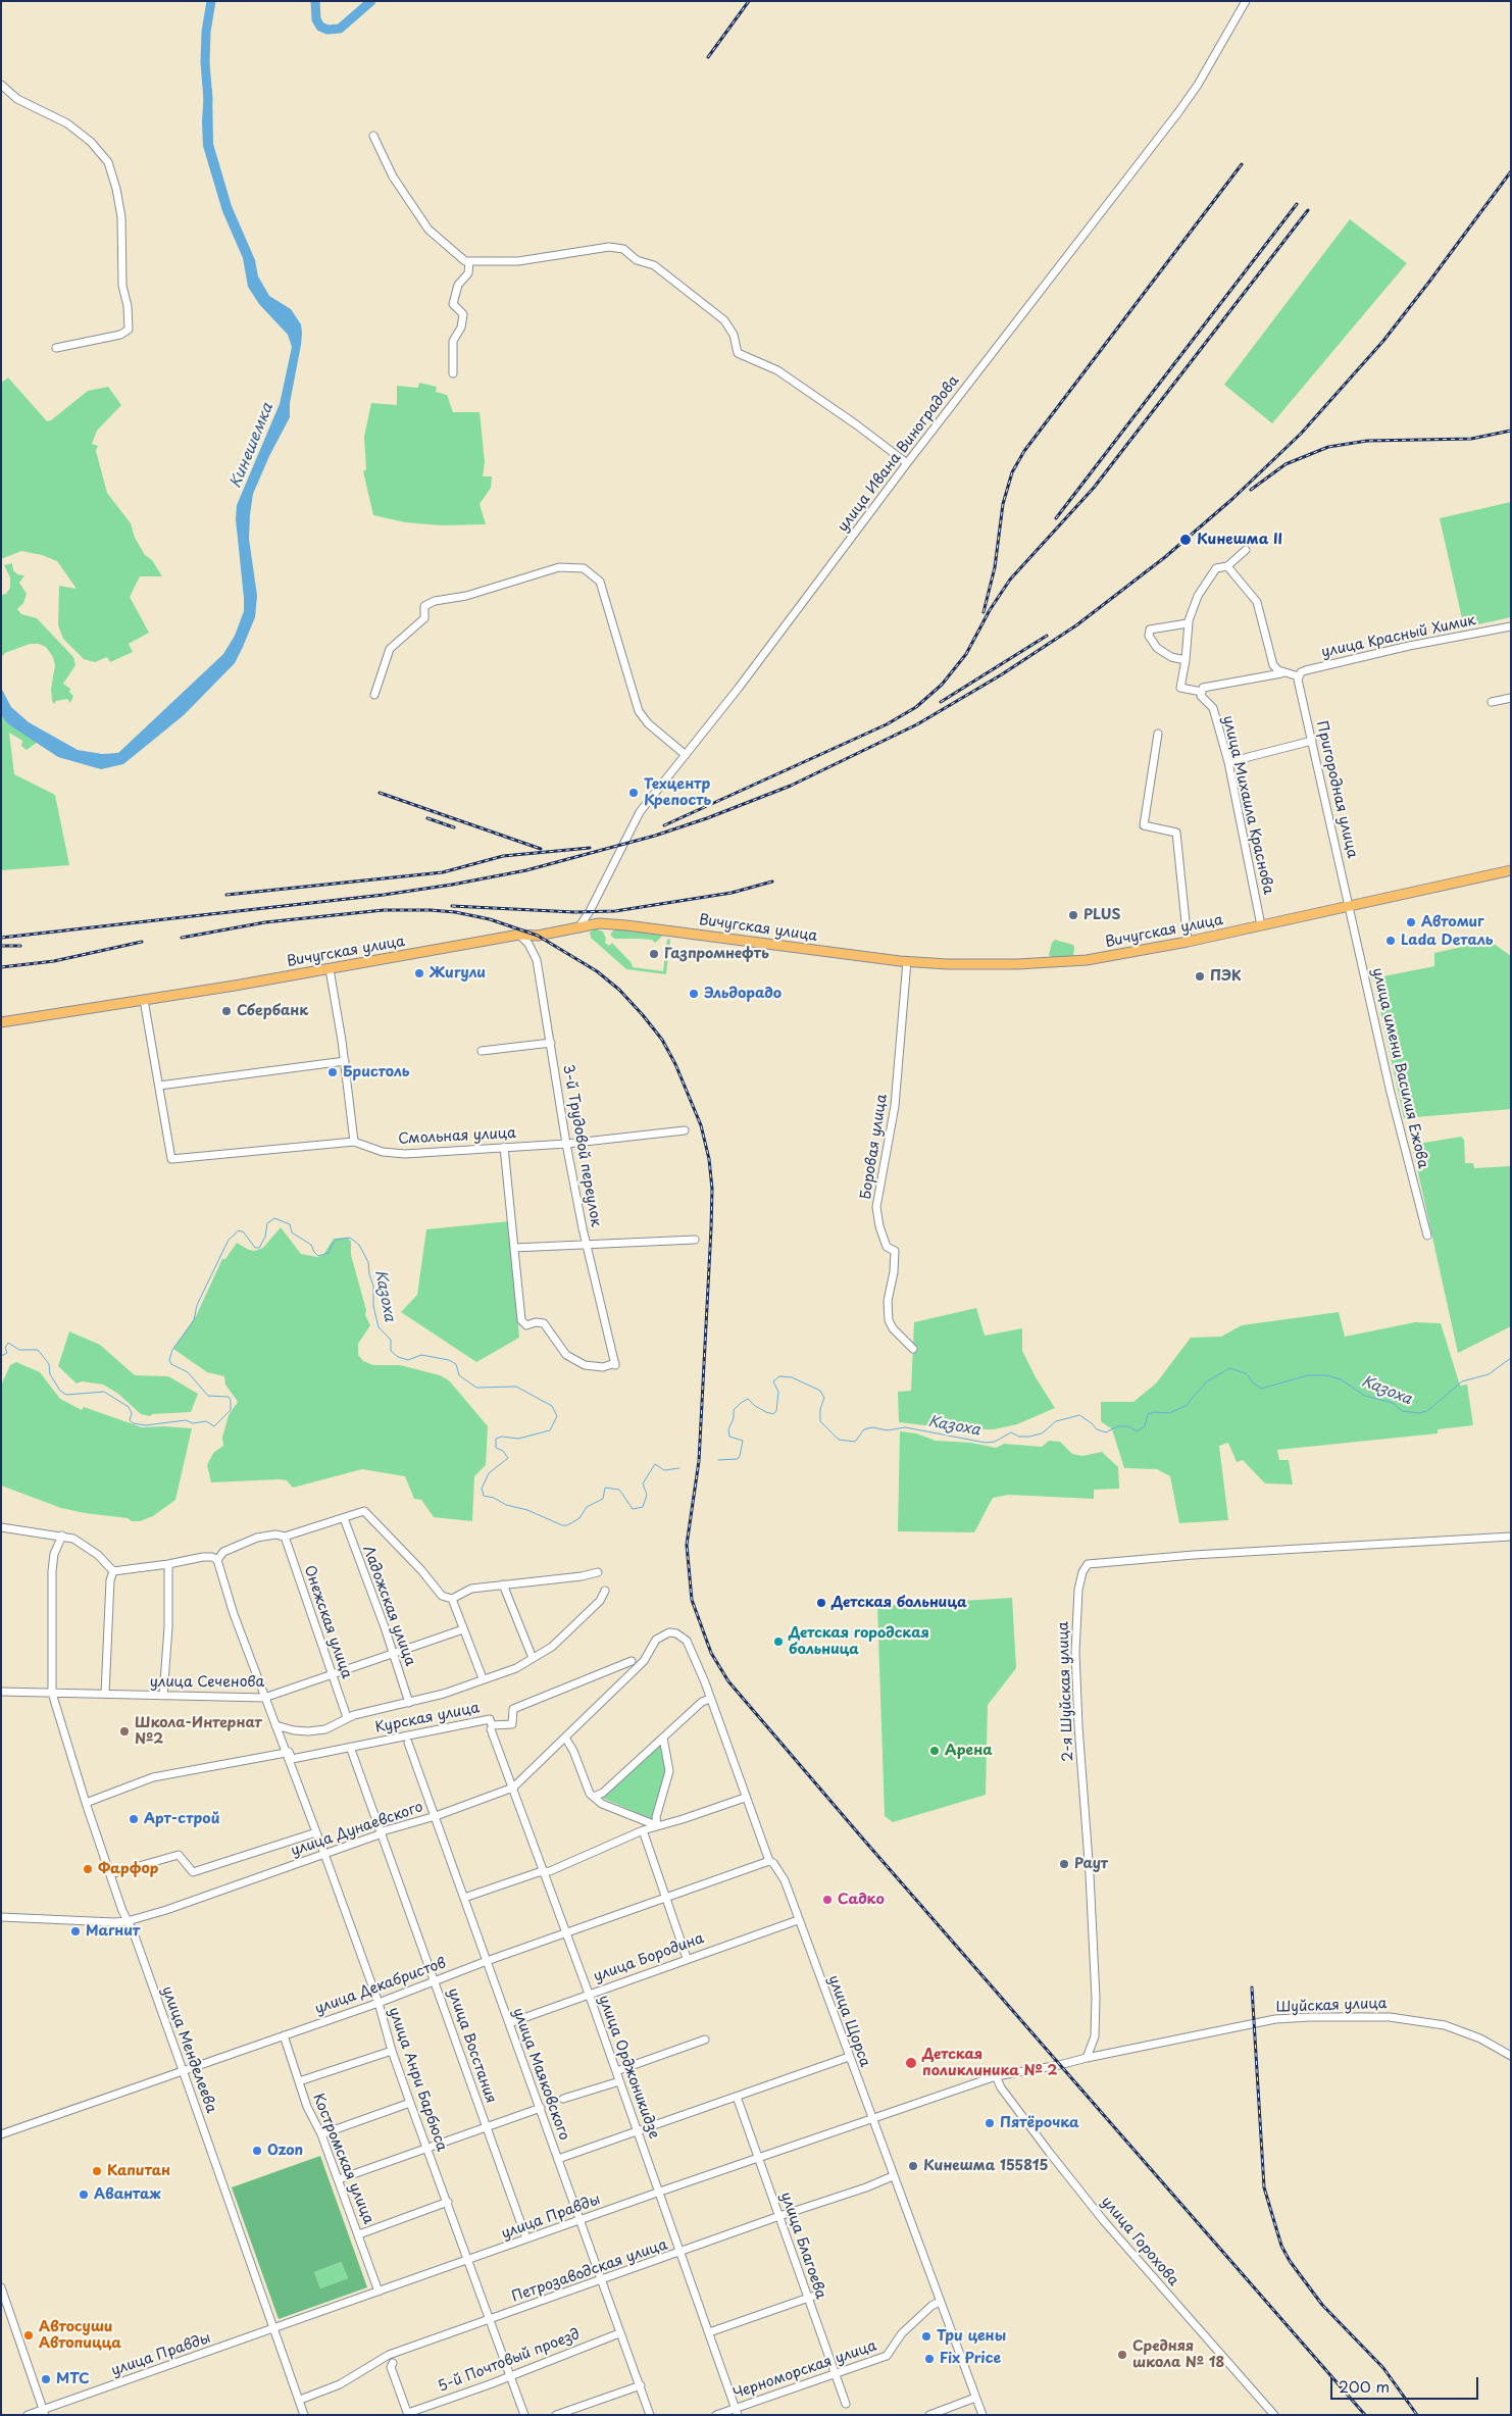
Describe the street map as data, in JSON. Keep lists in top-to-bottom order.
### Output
{
  "streets": {
    "main road": ["Вичугская улица"],
    "street": [
      "улица Ивана Виноградова",
      "улица Красный Химик",
      "Пригородная улица",
      "улица Михаила Краснова",
      "улица имени Василия Ежова",
      "Смольная улица",
      "3-й Трудовой переулок",
      "Боровая улица",
      "Ладожская улица",
      "Онежская улица",
      "улица Сеченова",
      "2-я Шуйская улица",
      "Курская улица",
      "улица Дунаевского",
      "улица Бородина",
      "улица Декабристов",
      "Шуйская улица",
      "улица Щорса",
      "улица Восстания",
      "улица Менделеева",
      "улица Орджоникидзе",
      "улица Маяковского",
      "улица Анри Барбюса",
      "Костромская улица",
      "улица Правды",
      "улица Горохова",
      "улица Благоева",
      "Петрозаводская улица",
      "5-й Почтовый проезд",
      "Черноморская улица"
    ]
  },
  "crossings": [
    ["улица Ивана Виноградова", "Вичугская улица"],
    ["улица Красный Химик", "Пригородная улица"],
    ["Пригородная улица", "Вичугская улица"],
    ["Пригородная улица", "улица имени Василия Ежова"],
    ["улица Михаила Краснова", "Вичугская улица"],
    ["Вичугская улица", "улица имени Василия Ежова"],
    ["Вичугская улица", "3-й Трудовой переулок"],
    ["Вичугская улица", "Боровая улица"],
    ["Смольная улица", "3-й Трудовой переулок"],
    ["Ладожская улица", "улица Сеченова"],
    ["Ладожская улица", "Курская улица"],
    ["Онежская улица", "улица Сеченова"],
    ["Онежская улица", "Курская улица"],
    ["улица Сеченова", "улица Менделеева"],
    ["улица Сеченова", "улица Анри Барбюса"],
    ["2-я Шуйская улица", "Шуйская улица"],
    ["2-я Шуйская улица", "улица Правды"],
    ["Курская улица", "улица Восстания"],
    ["Курская улица", "улица Анри Барбюса"],
    ["улица Дунаевского", "улица Щорса"],
    ["улица Дунаевского", "улица Восстания"],
    ["улица Дунаевского", "улица Менделеева"],
    ["улица Дунаевского", "улица Орджоникидзе"],
    ["улица Дунаевского", "улица Маяковского"],
    ["улица Дунаевского", "улица Анри Барбюса"],
    ["улица Бородина", "улица Щорса"],
    ["улица Бородина", "улица Орджоникидзе"],
    ["улица Бородина", "улица Маяковского"],
    ["улица Декабристов", "улица Щорса"],
    ["улица Декабристов", "улица Восстания"],
    ["улица Декабристов", "улица Менделеева"],
    ["улица Декабристов", "улица Орджоникидзе"],
    ["улица Декабристов", "улица Маяковского"],
    ["улица Декабристов", "улица Анри Барбюса"],
    ["улица Декабристов", "Костромская улица"],
    ["Шуйская улица", "улица Правды"],
    ["улица Щорса", "улица Правды"],
    ["улица Щорса", "Петрозаводская улица"],
    ["улица Щорса", "Черноморская улица"],
    ["улица Восстания", "улица Правды"],
    ["улица Менделеева", "улица Правды"],
    ["улица Менделеева", "Петрозаводская улица"],
    ["улица Орджоникидзе", "улица Правды"],
    ["улица Орджоникидзе", "Петрозаводская улица"],
    ["улица Орджоникидзе", "Черноморская улица"],
    ["улица Маяковского", "улица Правды"],
    ["улица Маяковского", "Петрозаводская улица"],
    ["улица Маяковского", "5-й Почтовый проезд"],
    ["улица Анри Барбюса", "улица Правды"],
    ["улица Анри Барбюса", "Петрозаводская улица"],
    ["улица Анри Барбюса", "5-й Почтовый проезд"],
    ["Костромская улица", "улица Правды"],
    ["улица Правды", "улица Горохова"],
    ["улица Правды", "улица Благоева"],
    ["улица Благоева", "Петрозаводская улица"],
    ["улица Благоева", "Черноморская улица"]
  ],
  "water": ["Кинешемка", "Казоха"],
  "places": [
    "Кинешма II",
    "Техцентр Крепость",
    "PLUS",
    "Автомиг",
    "Lada Dеталь",
    "Газпромнефть",
    "Жигули",
    "ПЭК",
    "Эльдорадо",
    "Сбербанк",
    "Бристоль",
    "Детская больница",
    "Детская городская больница",
    "Школа-Интернат №2",
    "Арена",
    "Арт-строй",
    "Раут",
    "Фарфор",
    "Садко",
    "Магнит",
    "Детская поликлиника № 2",
    "Пятёрочка",
    "Ozon",
    "Кинешма 155815",
    "Капитан",
    "Авантаж",
    "Автосуши Автопицца",
    "Три цены",
    "Средняя школа № 18",
    "Fix Price",
    "МТС"
  ],
  "scale_bar": "200 m"
}
